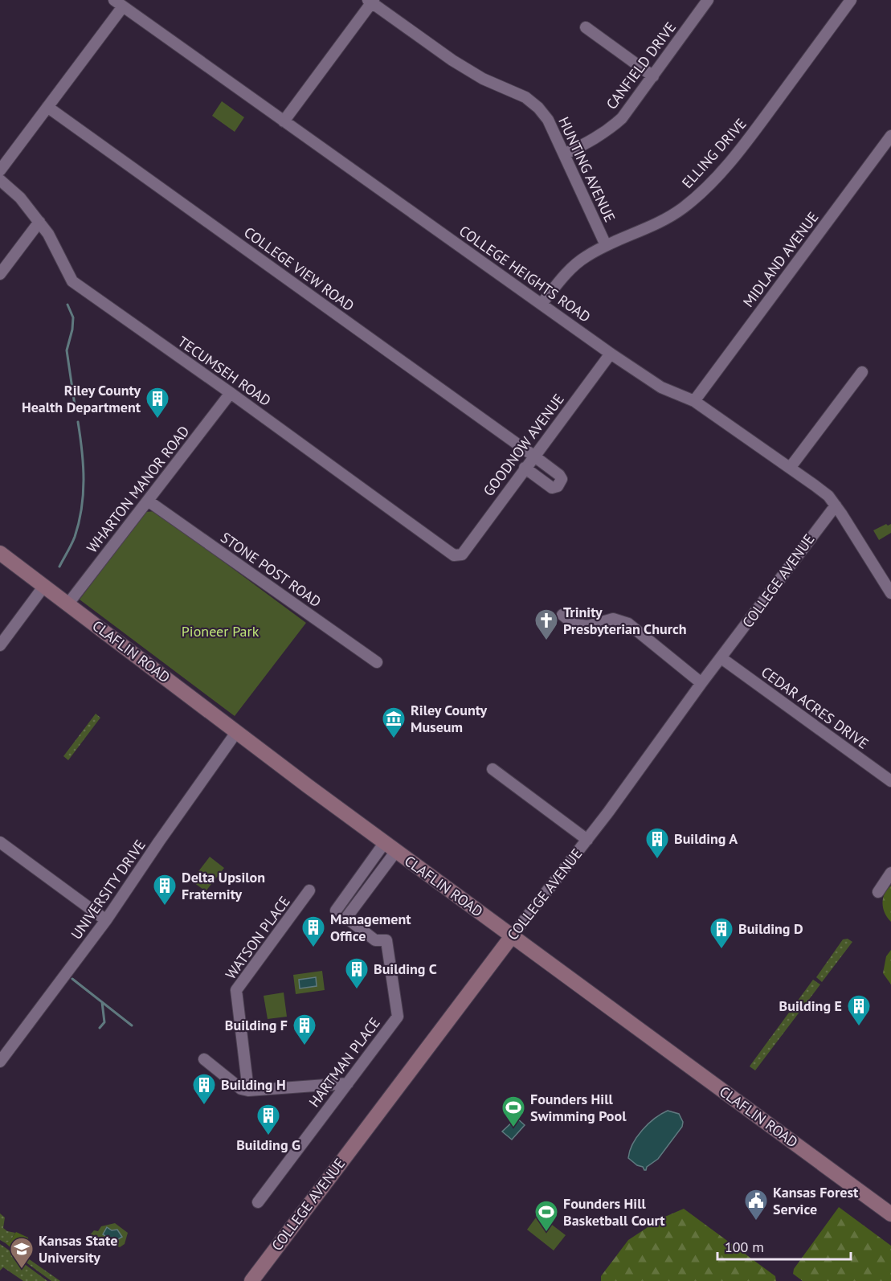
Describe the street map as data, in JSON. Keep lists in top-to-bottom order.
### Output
{
  "streets": {
    "street": [
      "CANFIELD DRIVE",
      "ELLING DRIVE",
      "HUNTING AVENUE",
      "MIDLAND AVENUE",
      "COLLEGE VIEW ROAD",
      "COLLEGE HEIGHTS ROAD",
      "TECUMSEH ROAD",
      "GOODNOW AVENUE",
      "WHARTON MANOR ROAD",
      "STONE POST ROAD",
      "COLLEGE AVENUE",
      "CLAFLIN ROAD",
      "CEDAR ACRES DRIVE",
      "UNIVERSITY DRIVE",
      "WATSON PLACE",
      "HARTMAN PLACE"
    ]
  },
  "crossings": [
    ["CANFIELD DRIVE", "HUNTING AVENUE"],
    ["ELLING DRIVE", "HUNTING AVENUE"],
    ["ELLING DRIVE", "COLLEGE HEIGHTS ROAD"],
    ["MIDLAND AVENUE", "COLLEGE HEIGHTS ROAD"],
    ["COLLEGE VIEW ROAD", "GOODNOW AVENUE"],
    ["COLLEGE HEIGHTS ROAD", "GOODNOW AVENUE"],
    ["COLLEGE HEIGHTS ROAD", "COLLEGE AVENUE"],
    ["TECUMSEH ROAD", "GOODNOW AVENUE"],
    ["TECUMSEH ROAD", "WHARTON MANOR ROAD"],
    ["WHARTON MANOR ROAD", "STONE POST ROAD"],
    ["WHARTON MANOR ROAD", "CLAFLIN ROAD"],
    ["COLLEGE AVENUE", "CLAFLIN ROAD"],
    ["COLLEGE AVENUE", "CEDAR ACRES DRIVE"],
    ["CLAFLIN ROAD", "UNIVERSITY DRIVE"],
    ["CLAFLIN ROAD", "HARTMAN PLACE"]
  ],
  "parks": ["Pioneer Park"],
  "places": {
    "building": [
      "Riley County Health Department",
      "Building A",
      "Delta Upsilon Fraternity",
      "Management Office",
      "Building D",
      "Building C",
      "Building E",
      "Building F",
      "Building H",
      "Building G"
    ],
    "church": ["Trinity Presbyterian Church"],
    "museum": ["Riley County Museum"],
    "sports": ["Founders Hill Swimming Pool", "Founders Hill Basketball Court"],
    "public building": ["Kansas Forest Service"],
    "school or university": ["Kansas State University"]
  },
  "scale_bar": "100 m"
}
